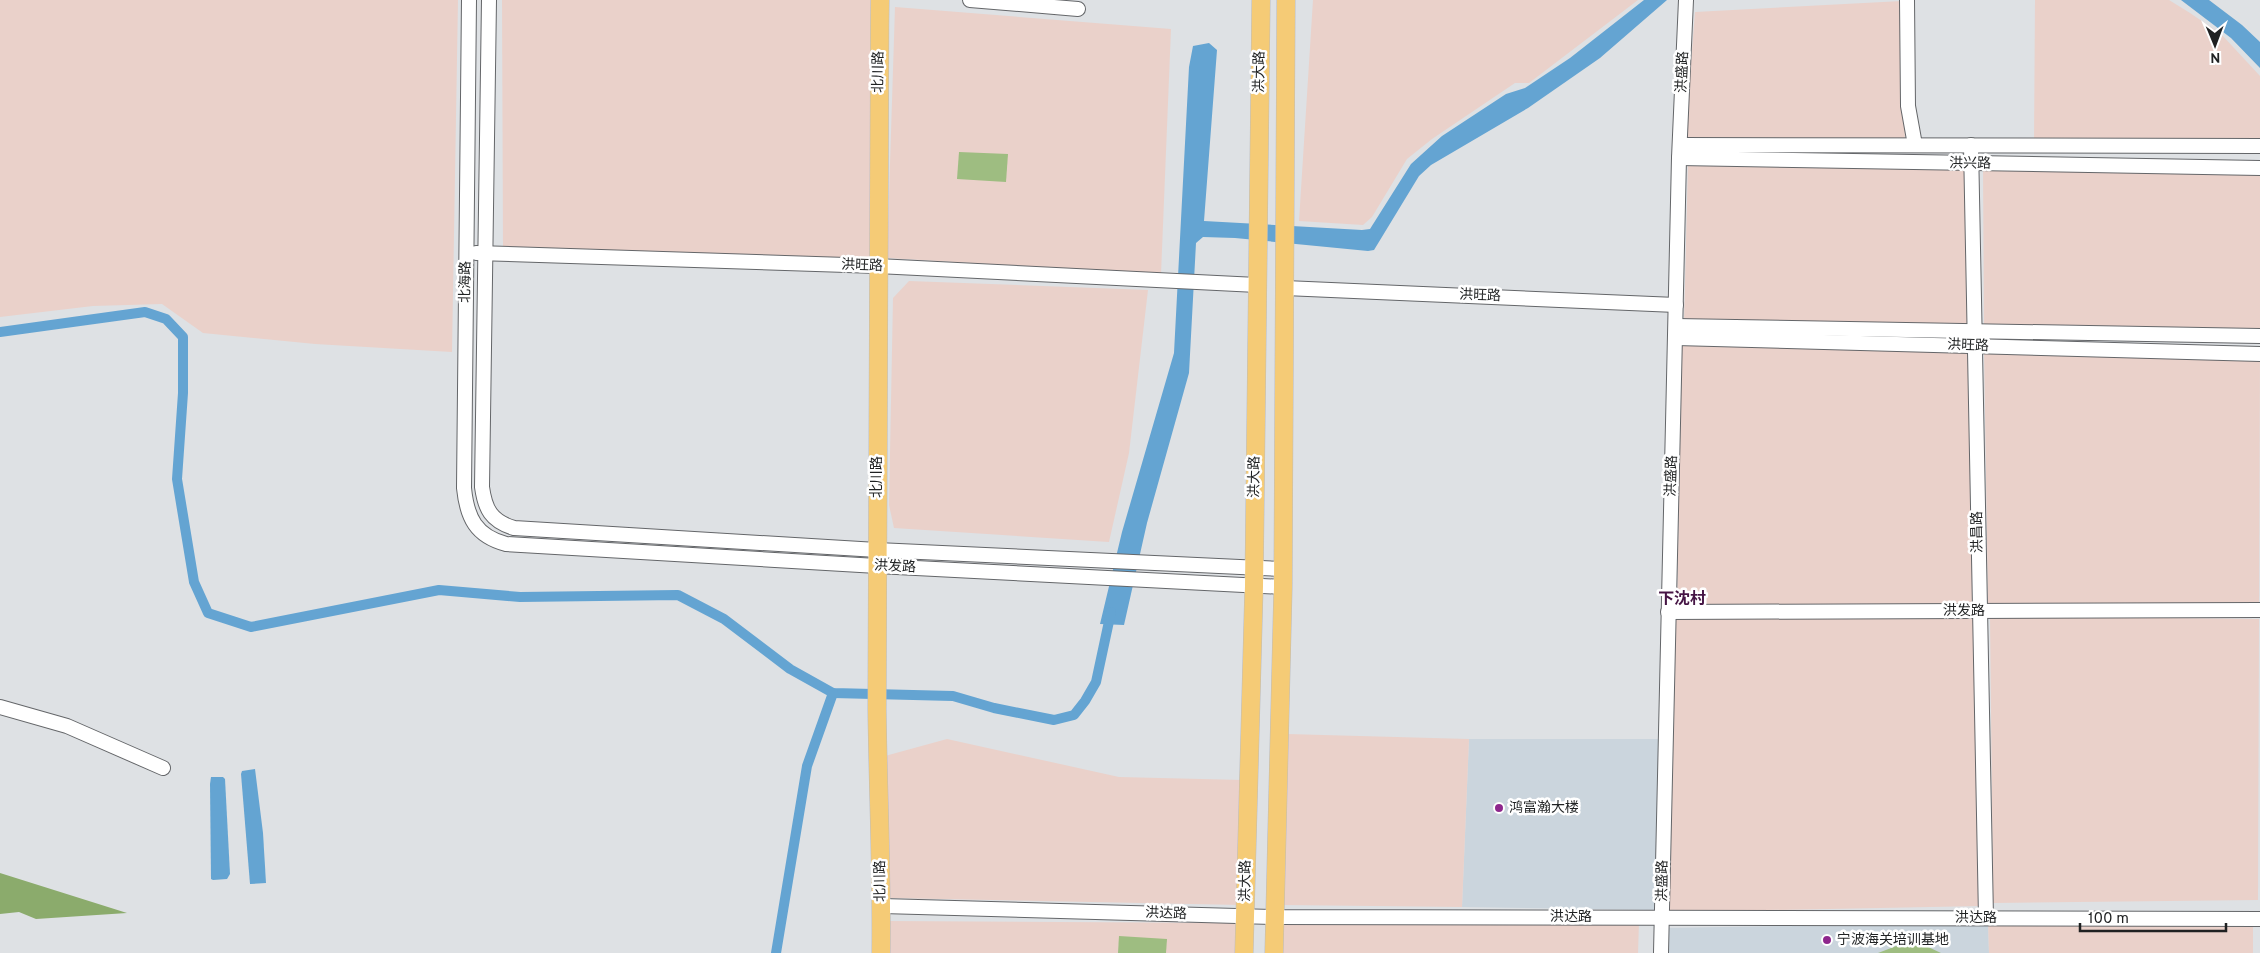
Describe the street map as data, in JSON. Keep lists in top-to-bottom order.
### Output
{
  "streets": {
    "main road": ["北川路", "洪大路"],
    "street": [
      "洪盛路",
      "洪兴路",
      "洪旺路",
      "北海路",
      "洪昌路",
      "洪发路",
      "洪达路"
    ]
  },
  "crossings": [
    ["北川路", "洪旺路"],
    ["北川路", "洪发路"],
    ["北川路", "洪达路"],
    ["洪大路", "洪旺路"],
    ["洪大路", "洪发路"],
    ["洪大路", "洪达路"],
    ["洪盛路", "洪兴路"],
    ["洪盛路", "洪旺路"],
    ["洪盛路", "洪发路"],
    ["洪盛路", "洪达路"],
    ["洪兴路", "洪昌路"],
    ["洪旺路", "北海路"],
    ["洪旺路", "洪昌路"],
    ["北海路", "洪发路"],
    ["洪昌路", "洪发路"],
    ["洪昌路", "洪达路"]
  ],
  "districts": ["下沈村"],
  "places": ["鸿富瀚大楼", "宁波海关培训基地"],
  "scale_bar": "100 m",
  "north": "bottom"
}
